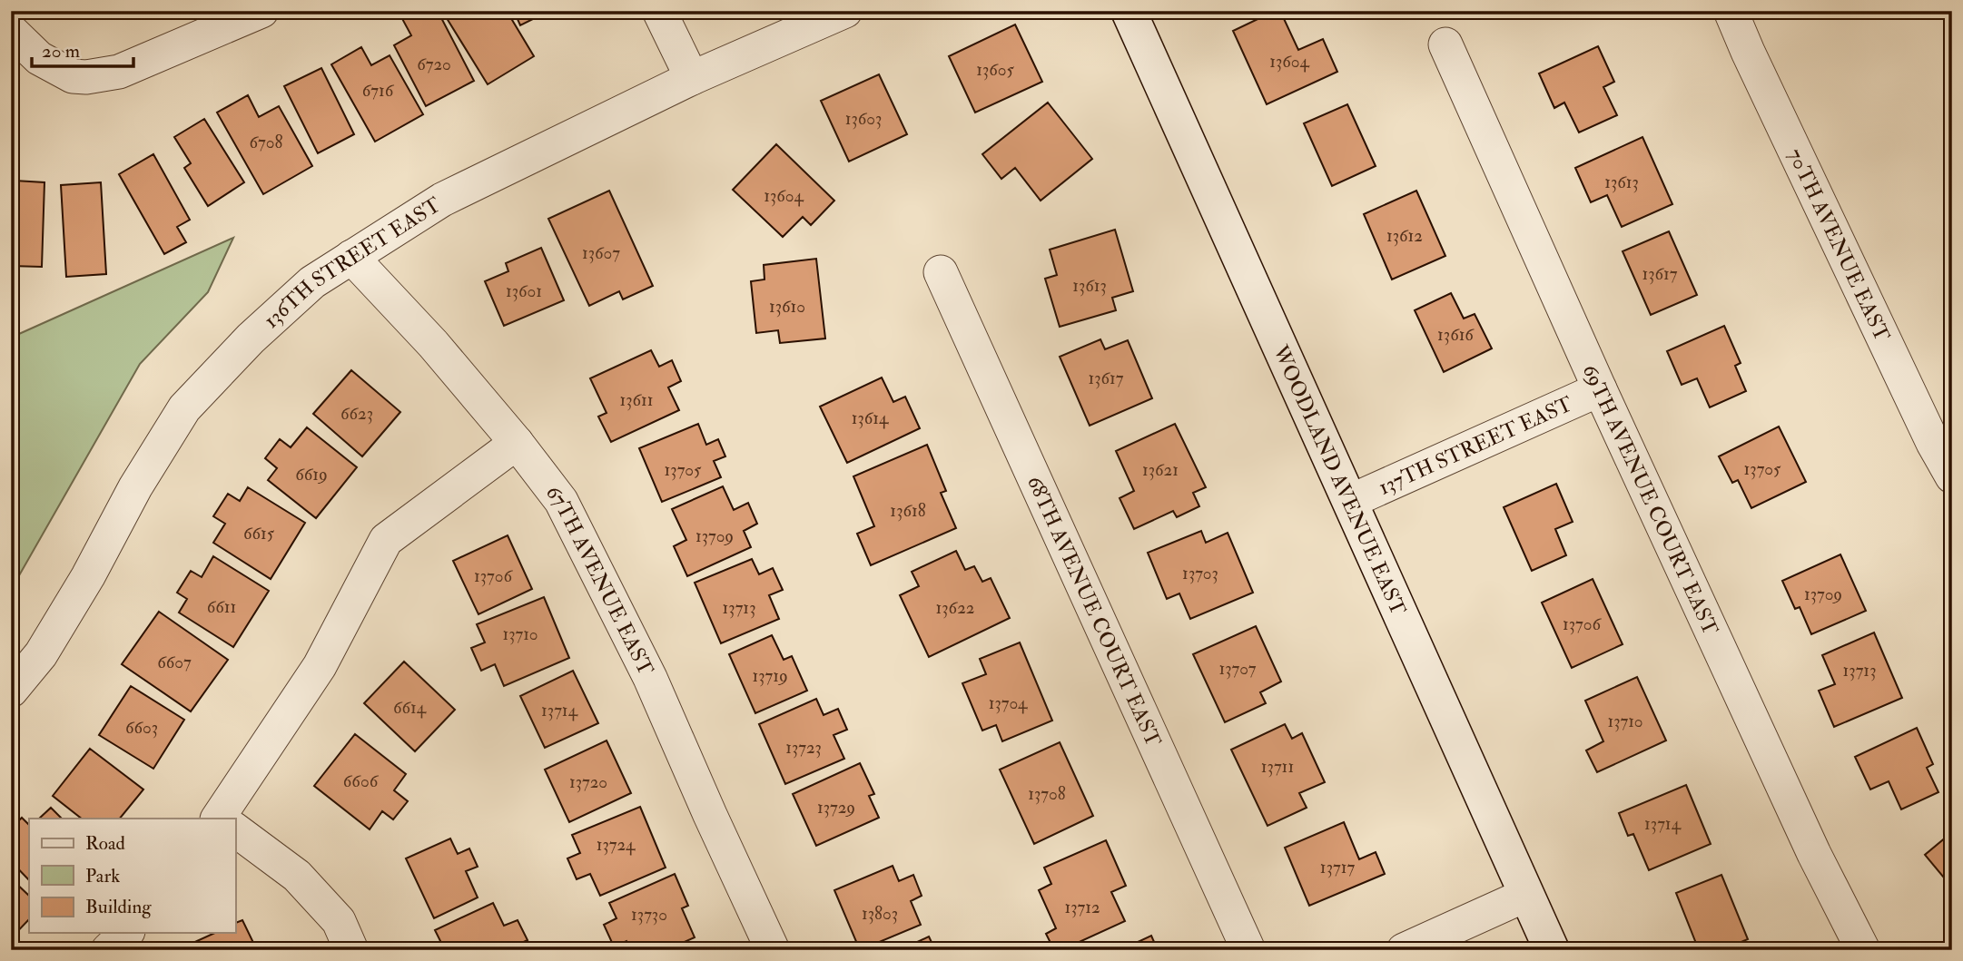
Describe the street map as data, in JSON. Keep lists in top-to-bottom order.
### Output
{
  "streets": {
    "street": [
      "70TH AVENUE EAST",
      "136TH STREET EAST",
      "137TH STREET EAST",
      "WOODLAND AVENUE EAST",
      "69TH AVENUE COURT EAST",
      "67TH AVENUE EAST",
      "68TH AVENUE COURT EAST"
    ]
  },
  "crossings": [
    ["136TH STREET EAST", "67TH AVENUE EAST"],
    ["137TH STREET EAST", "WOODLAND AVENUE EAST"],
    ["137TH STREET EAST", "69TH AVENUE COURT EAST"]
  ],
  "house_numbers": [
    "13604",
    "6720",
    "13605",
    "6716",
    "13603",
    "6708",
    "13613",
    "13604",
    "13612",
    "13607",
    "13617",
    "13613",
    "13601",
    "13610",
    "13616",
    "13617",
    "13611",
    "6623",
    "13614",
    "13705",
    "13705",
    "13621",
    "6619",
    "13618",
    "6615",
    "13709",
    "13703",
    "13706",
    "13709",
    "6611",
    "13713",
    "13622",
    "13706",
    "13710",
    "6607",
    "13707",
    "13713",
    "13719",
    "13704",
    "6614",
    "13714",
    "13710",
    "6603",
    "13723",
    "13711",
    "6606",
    "13720",
    "13708",
    "13729",
    "13714",
    "13724",
    "13717",
    "13712",
    "13803",
    "13730"
  ],
  "legend": ["Road", "Park", "Building"],
  "scale_bar": "20 m"
}
